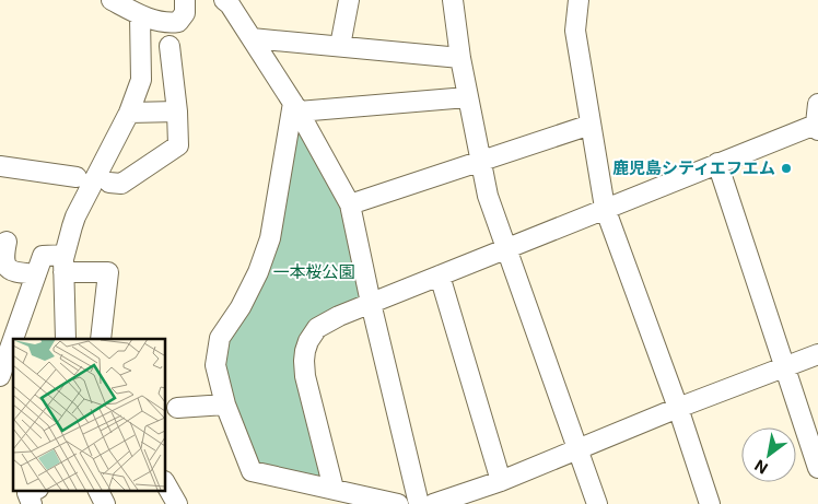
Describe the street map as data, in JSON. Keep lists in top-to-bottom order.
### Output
{
  "parks": ["一本桜公園"],
  "places": ["鹿児島シティエフエム"],
  "north": "bottom left"
}
